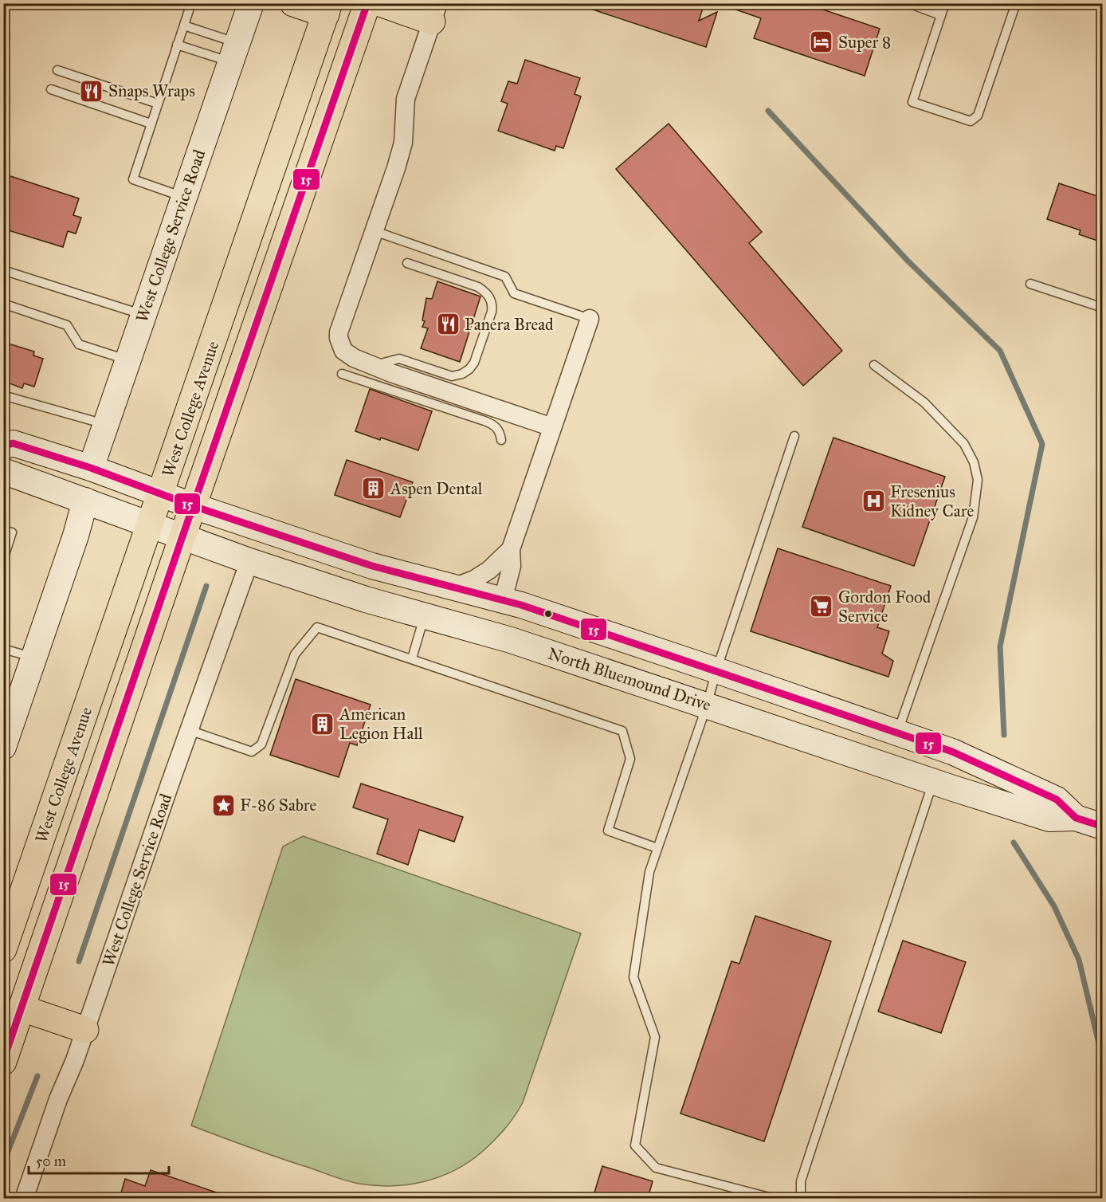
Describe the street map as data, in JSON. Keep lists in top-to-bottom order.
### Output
{
  "streets": {
    "main road": ["West College Service Road", "West College Avenue", "North Bluemound Drive"]
  },
  "crossings": [
    ["West College Service Road", "North Bluemound Drive"],
    ["West College Avenue", "North Bluemound Drive"]
  ],
  "places": {
    "hotel": ["Super 8"],
    "restaurant": ["Snaps Wraps", "Panera Bread"],
    "building": ["Aspen Dental", "American Legion Hall"],
    "hospital": ["Fresenius Kidney Care"],
    "supermarket": ["Gordon Food Service"],
    "place": ["F-86 Sabre"]
  },
  "lines": ["transit line 15"],
  "scale_bar": "50 m"
}
